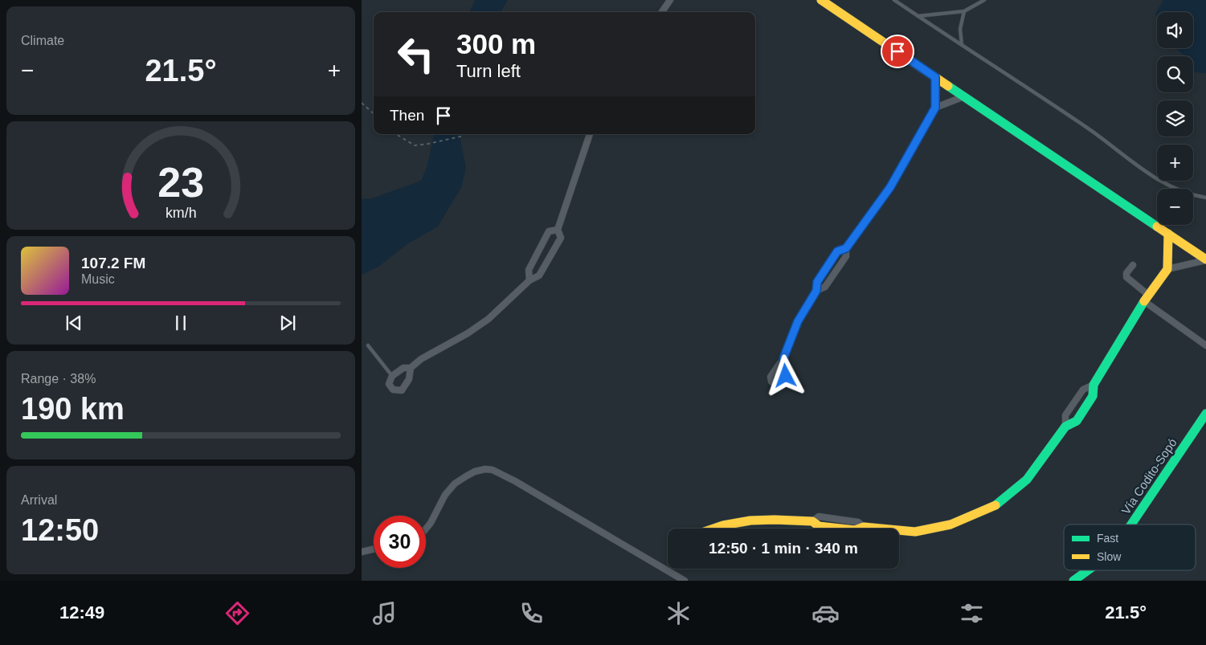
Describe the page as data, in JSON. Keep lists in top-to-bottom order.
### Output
{
  "streets": {
    "street": ["Vía Codito-Sopó"]
  },
  "legend": ["Fast", "Slow"],
  "page": {
    "tile": [
      "Climate",
      ["Range · 38%", "190 km"],
      ["Arrival", "12:50"]
    ],
    "map_buttons": ["+", "−"],
    "turn": ["300 m", "Turn left"],
    "heat": ["−", "21.5°", "+"],
    "then": "Then",
    "song": ["107.2 FM", "Music"],
    "limit": "30",
    "trip": "12:50 · 1 min · 340 m",
    "tabs": ["12:49", "21.5°"],
    "gauge": ["23", "km/h"]
  }
}
